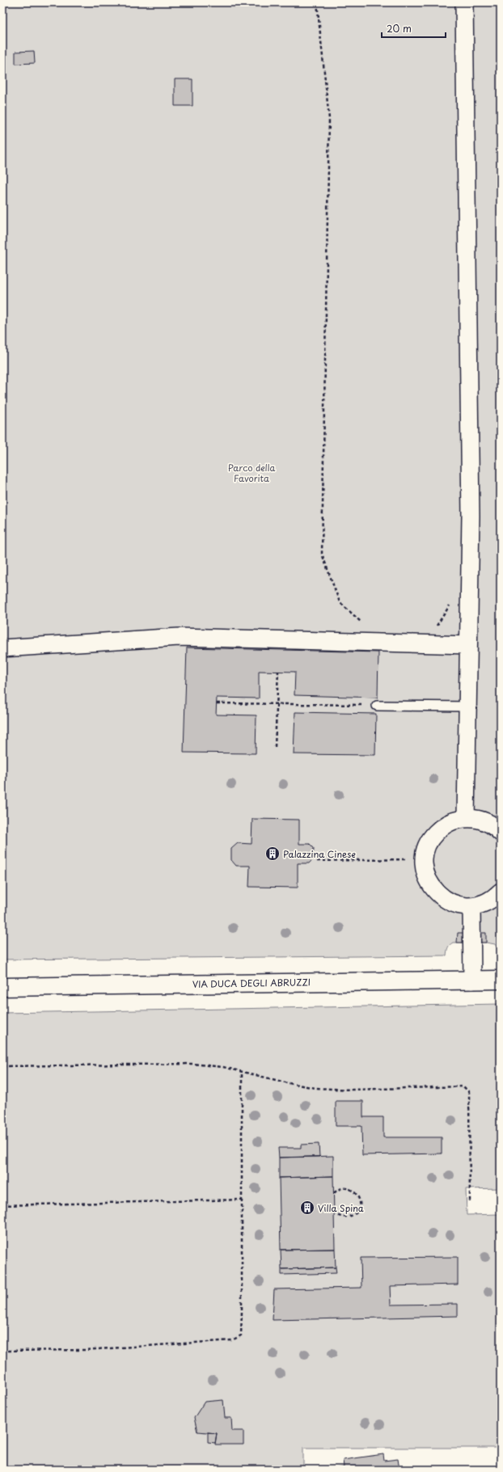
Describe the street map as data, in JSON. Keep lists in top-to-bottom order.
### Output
{
  "streets": {
    "street": ["VIA DUCA DEGLI ABRUZZI"]
  },
  "parks": ["Parco della Favorita"],
  "places": {
    "building": ["Palazzina Cinese", "Villa Spina"]
  },
  "scale_bar": "20 m"
}
